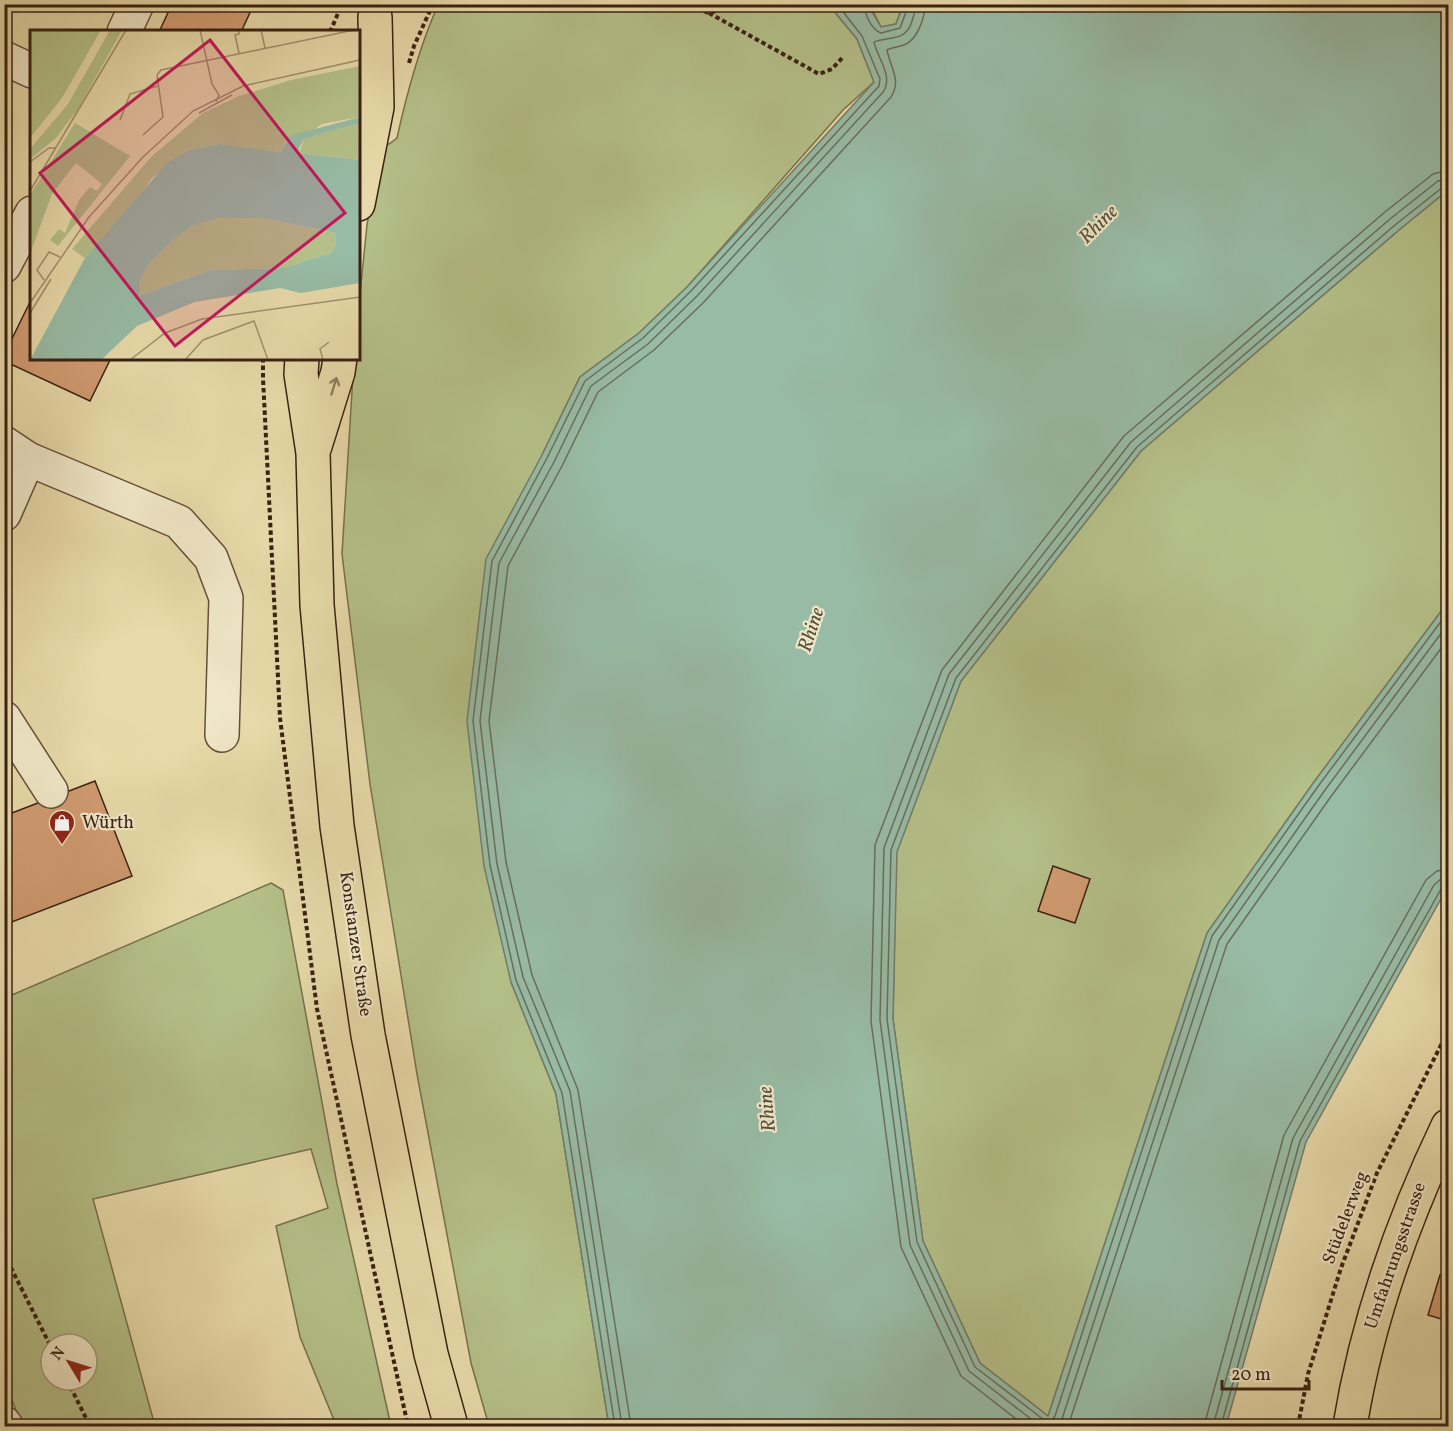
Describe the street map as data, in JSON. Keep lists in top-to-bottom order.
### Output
{
  "streets": {
    "main road": ["Konstanzer Straße", "Umfahrungsstrasse"],
    "path": ["Stüdelerweg"]
  },
  "water": ["Rhine"],
  "places": {
    "shop": ["Würth"]
  },
  "scale_bar": "20 m",
  "north": "top left"
}
